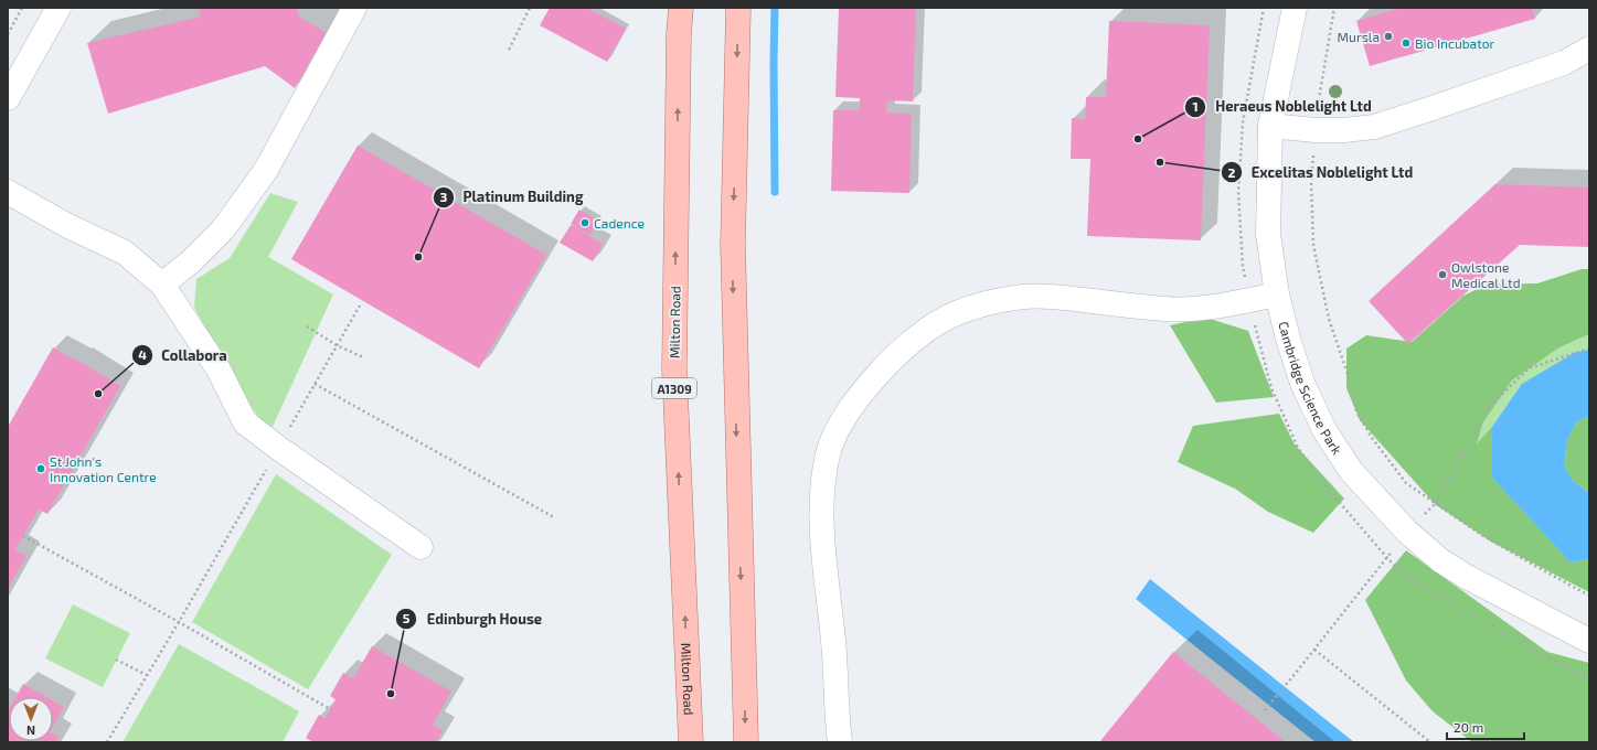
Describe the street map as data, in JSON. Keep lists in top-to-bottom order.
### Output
{
  "streets": {
    "main road": ["Milton Road", "A1309"],
    "street": ["Cambridge Science Park"]
  },
  "places": [
    "Mursla",
    "Bio Incubator",
    "Heraeus Noblelight Ltd",
    "Excelitas Noblelight Ltd",
    "Cadence",
    "Platinum Building",
    "Owlstone Medical Ltd",
    "Collabora",
    "St John's Innovation Centre",
    "Edinburgh House"
  ],
  "scale_bar": "20 m",
  "north": "bottom"
}
